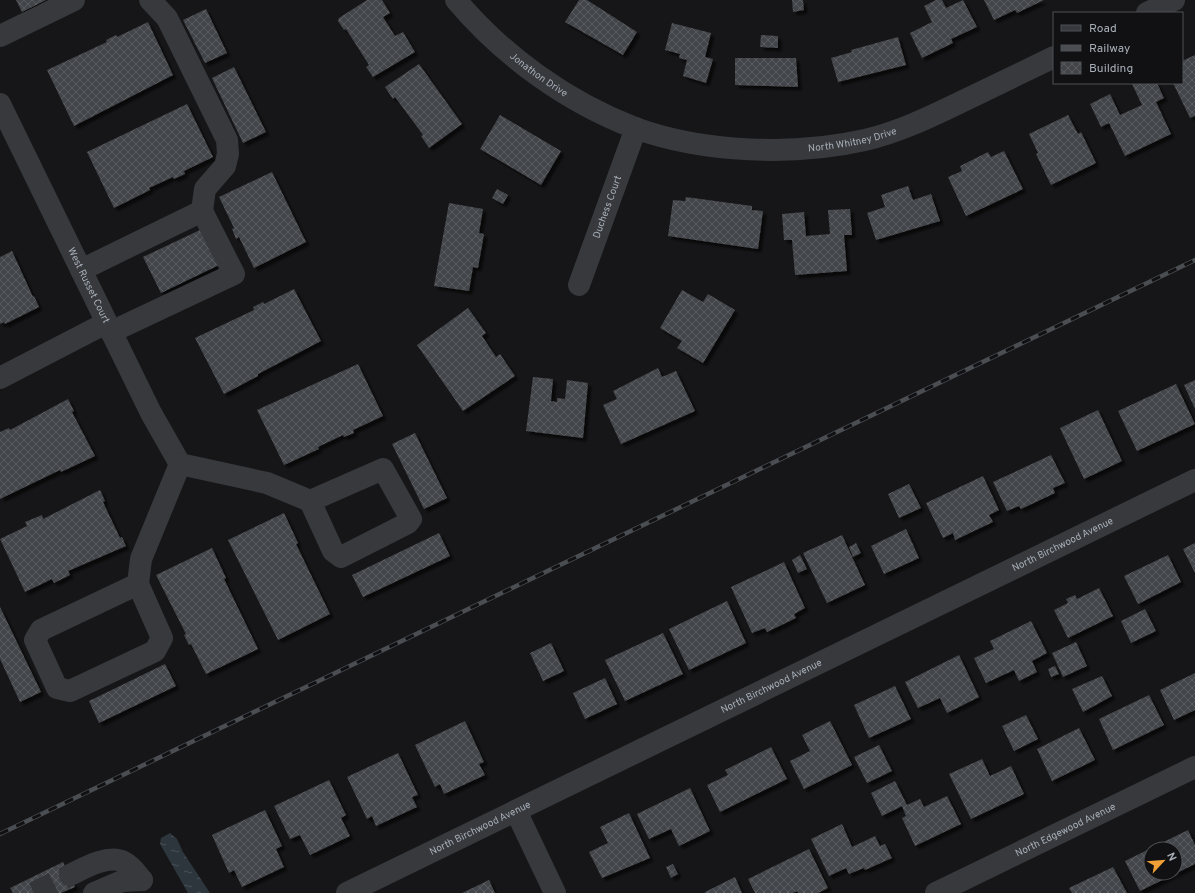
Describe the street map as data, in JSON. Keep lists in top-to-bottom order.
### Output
{
  "streets": {
    "street": [
      "Jonathon Drive",
      "North Whitney Drive",
      "Duchess Court",
      "West Russet Court",
      "North Birchwood Avenue",
      "North Edgewood Avenue"
    ]
  },
  "crossings": [
    ["Jonathon Drive", "North Whitney Drive"],
    ["Jonathon Drive", "Duchess Court"],
    ["North Whitney Drive", "Duchess Court"]
  ],
  "legend": ["Road", "Railway", "Building"],
  "north": "top right"
}
